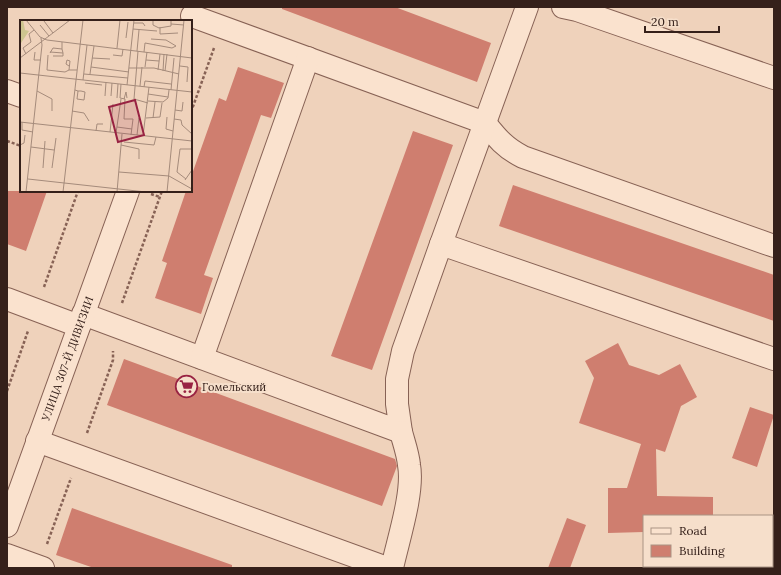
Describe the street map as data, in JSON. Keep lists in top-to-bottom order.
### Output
{
  "streets": {
    "street": ["УЛИЦА 307-Й ДИВИЗИИ"]
  },
  "places": {
    "supermarket": ["Гомельский"]
  },
  "legend": ["Road", "Building"],
  "scale_bar": "20 m"
}
